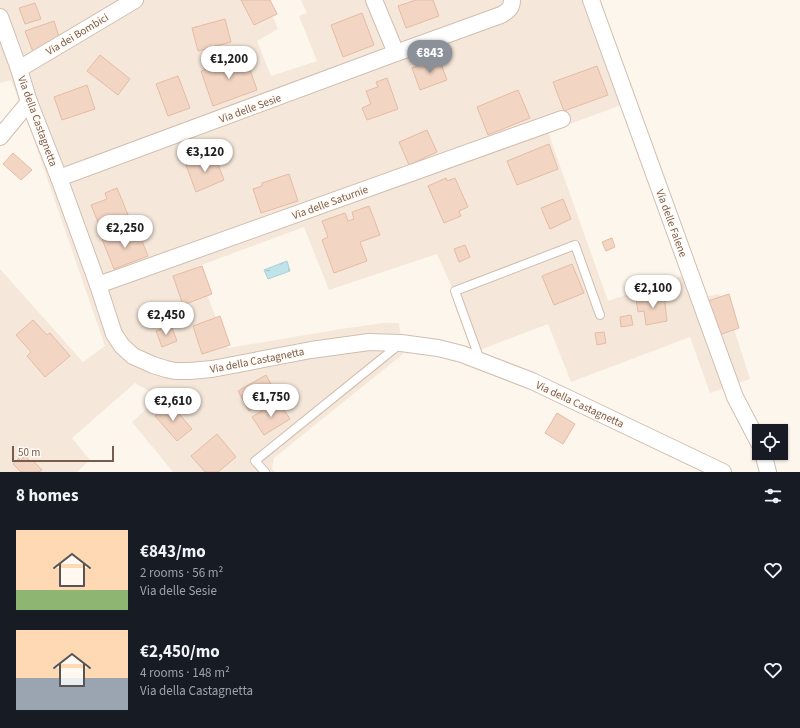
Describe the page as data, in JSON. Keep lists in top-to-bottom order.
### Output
{
  "streets": {
    "street": [
      "Via dei Bombici",
      "Via delle Sesie",
      "Via della Castagnetta",
      "Via delle Saturnie",
      "Via delle Falene"
    ]
  },
  "crossings": [
    ["Via dei Bombici", "Via della Castagnetta"],
    ["Via delle Sesie", "Via della Castagnetta"],
    ["Via della Castagnetta", "Via delle Saturnie"]
  ],
  "scale_bar": "50 m",
  "page": {
    "price": [
      "€843",
      "€1,200",
      "€3,120",
      "€2,250",
      "€2,100",
      "€2,450",
      "€1,750",
      "€2,610"
    ],
    "scale": "50 m",
    "heading": "8 homes",
    "list": [
      {
        "name": "€843/mo",
        "note": "2 rooms · 56 m² · Via delle Sesie"
      },
      {
        "name": "€2,450/mo",
        "note": "4 rooms · 148 m² · Via della Castagnetta"
      }
    ]
  }
}
